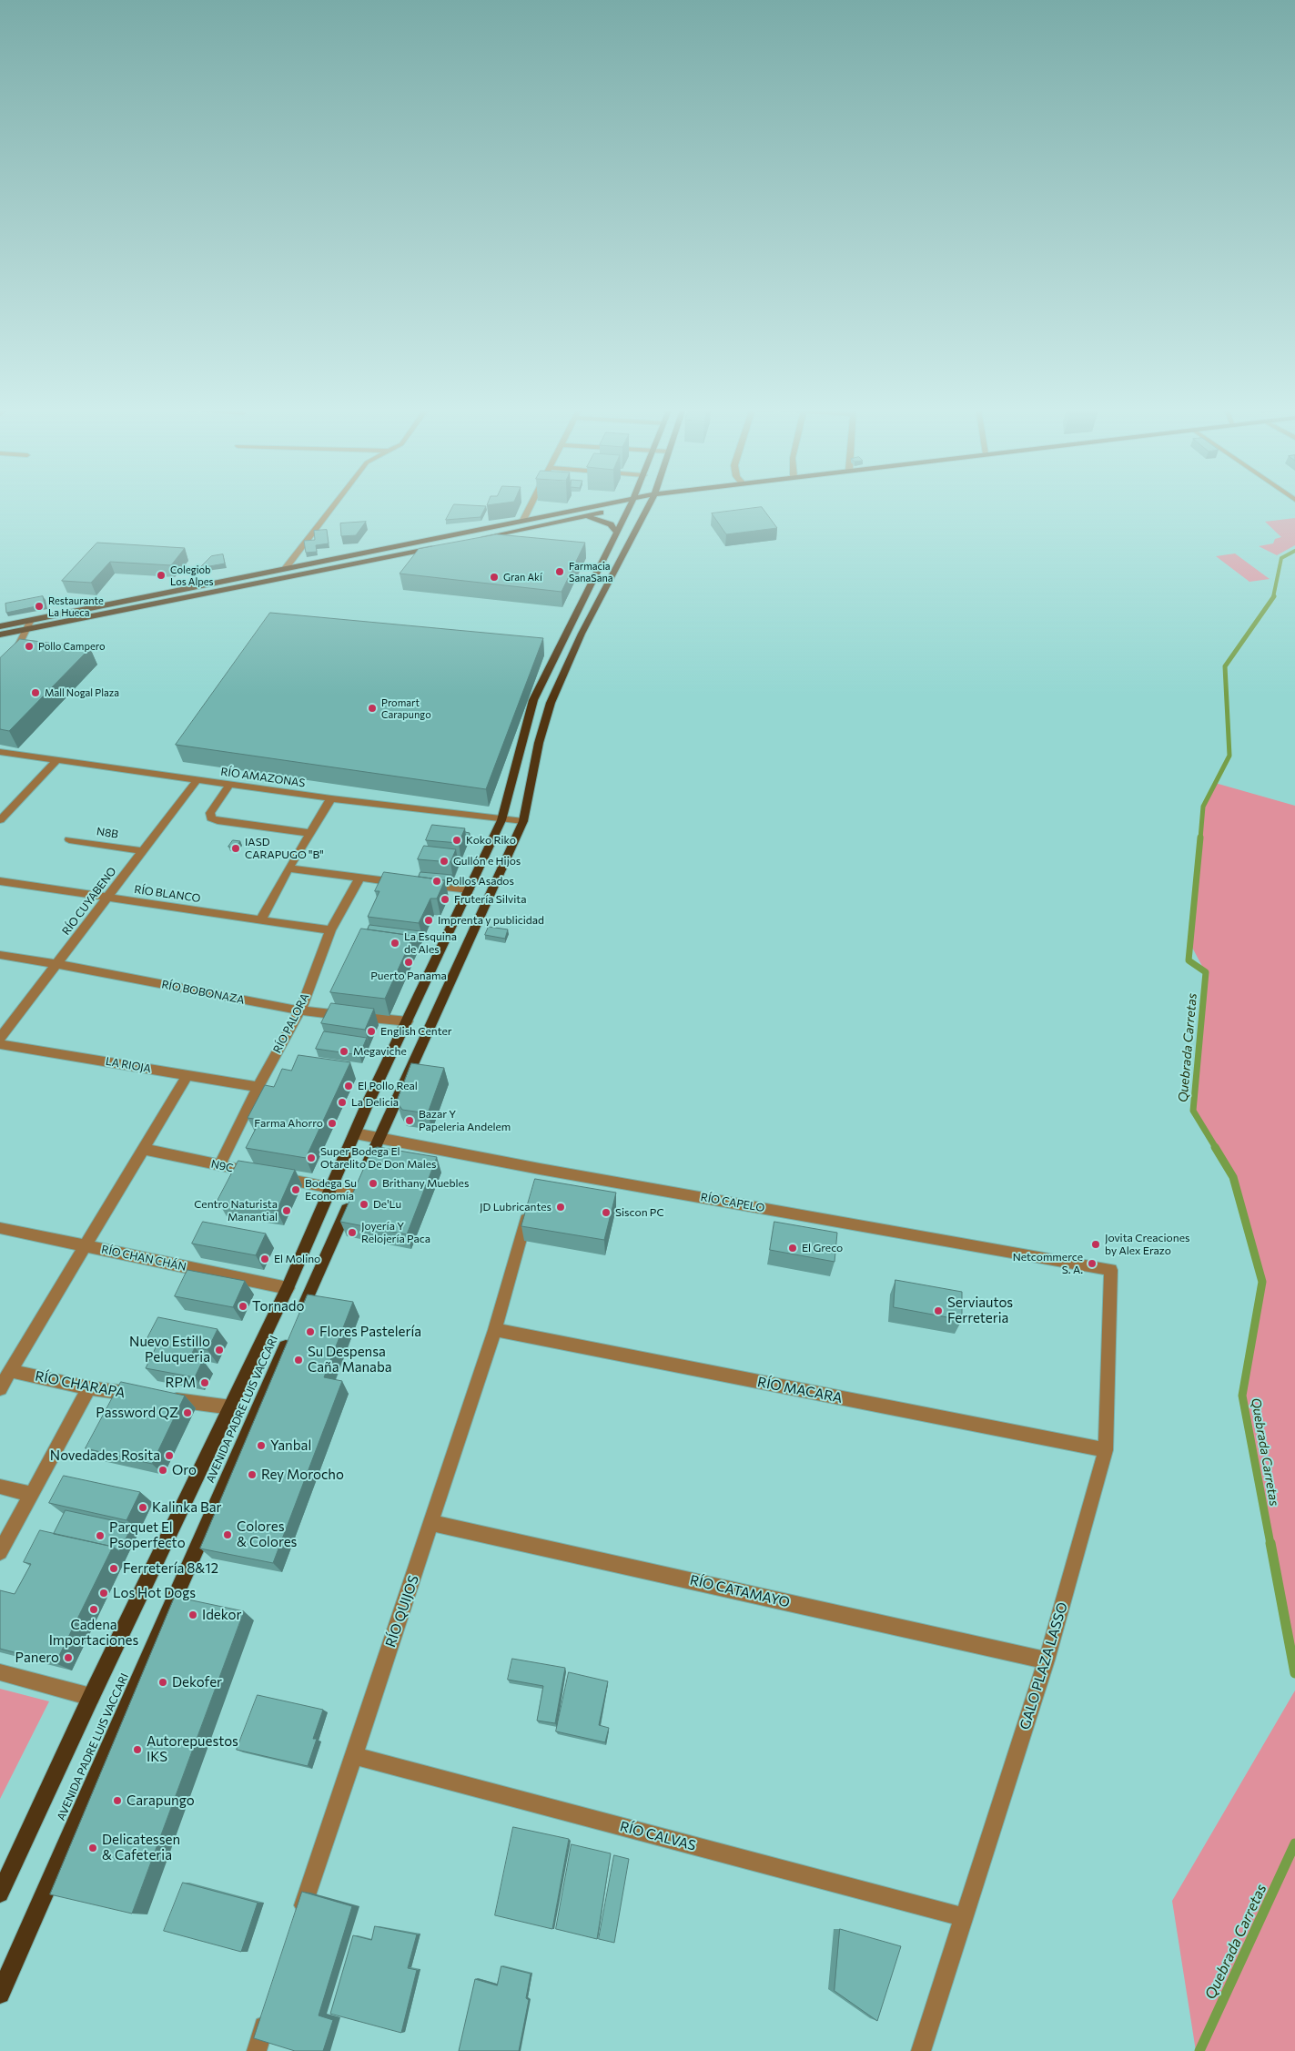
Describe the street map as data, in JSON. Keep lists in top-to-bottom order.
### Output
{
  "streets": {
    "main road": ["AVENIDA PADRE LUIS VACCARI"],
    "street": [
      "RÍO AMAZONAS",
      "N8B",
      "RÍO BLANCO",
      "RÍO CUYABENO",
      "RÍO BOBONAZA",
      "RÍO PALORA",
      "LA RIOJA",
      "N9C",
      "RÍO CAPELO",
      "RÍO CHAN CHÁN",
      "RÍO CHARAPA",
      "RÍO MACARA",
      "RÍO CATAMAYO",
      "RÍO QUIJOS",
      "GALO PLAZA LASSO",
      "RÍO CALVAS"
    ]
  },
  "crossings": [
    ["RÍO AMAZONAS", "RÍO CUYABENO"],
    ["RÍO AMAZONAS", "AVENIDA PADRE LUIS VACCARI"],
    ["N8B", "RÍO CUYABENO"],
    ["RÍO BLANCO", "RÍO CUYABENO"],
    ["RÍO BLANCO", "RÍO PALORA"],
    ["RÍO CUYABENO", "RÍO BOBONAZA"],
    ["RÍO BOBONAZA", "RÍO PALORA"],
    ["RÍO BOBONAZA", "AVENIDA PADRE LUIS VACCARI"],
    ["RÍO PALORA", "LA RIOJA"],
    ["RÍO PALORA", "N9C"],
    ["N9C", "AVENIDA PADRE LUIS VACCARI"],
    ["RÍO CAPELO", "AVENIDA PADRE LUIS VACCARI"],
    ["RÍO CAPELO", "GALO PLAZA LASSO"],
    ["RÍO CHAN CHÁN", "AVENIDA PADRE LUIS VACCARI"],
    ["RÍO MACARA", "RÍO QUIJOS"],
    ["RÍO MACARA", "GALO PLAZA LASSO"],
    ["RÍO CATAMAYO", "RÍO QUIJOS"],
    ["RÍO CATAMAYO", "GALO PLAZA LASSO"],
    ["RÍO QUIJOS", "RÍO CALVAS"],
    ["GALO PLAZA LASSO", "RÍO CALVAS"]
  ],
  "water": ["Quebrada Carretas"],
  "places": [
    "Farmacia SanaSana",
    "Colegiob Los Alpes",
    "Gran Akí",
    "Restaurante La Hueca",
    "Pollo Campero",
    "Mall Nogal Plaza",
    "Promart Carapungo",
    "Koko Riko",
    "IASD CARAPUGO \"B\"",
    "Gullón e Hijos",
    "Pollos Asados",
    "Frutería Silvita",
    "Imprenta y publicidad",
    "La Esquina de Ales",
    "Puerto Panama",
    "English Center",
    "Megaviche",
    "El Pollo Real",
    "La Delicia",
    "Bazar Y Papeleria Andelem",
    "Farma Ahorro",
    "Super Bodega El Otarelito De Don Males",
    "Brithany Muebles",
    "Bodega Su Economía",
    "De'Lu",
    "JD Lubricantes",
    "Centro Naturista Manantial",
    "Siscon PC",
    "Joyería Y Relojería Paca",
    "Jovita Creaciones by Alex Erazo",
    "El Greco",
    "El Molino",
    "Netcommerce S. A.",
    "Tornado",
    "Serviautos Ferreteria",
    "Flores Pastelería",
    "Nuevo Estillo Peluqueria",
    "Su Despensa Caña Manaba",
    "RPM",
    "Password QZ",
    "Yanbal",
    "Novedades Rosita",
    "Oro",
    "Rey Morocho",
    "Kalinka Bar",
    "Colores & Colores",
    "Parquet El Psoperfecto",
    "Ferretería 8&12",
    "Los Hot Dogs",
    "Cadena Importaciones",
    "Idekor",
    "Panero",
    "Dekofer",
    "Autorepuestos IKS",
    "Carapungo",
    "Delicatessen & Cafeteria"
  ]
}
